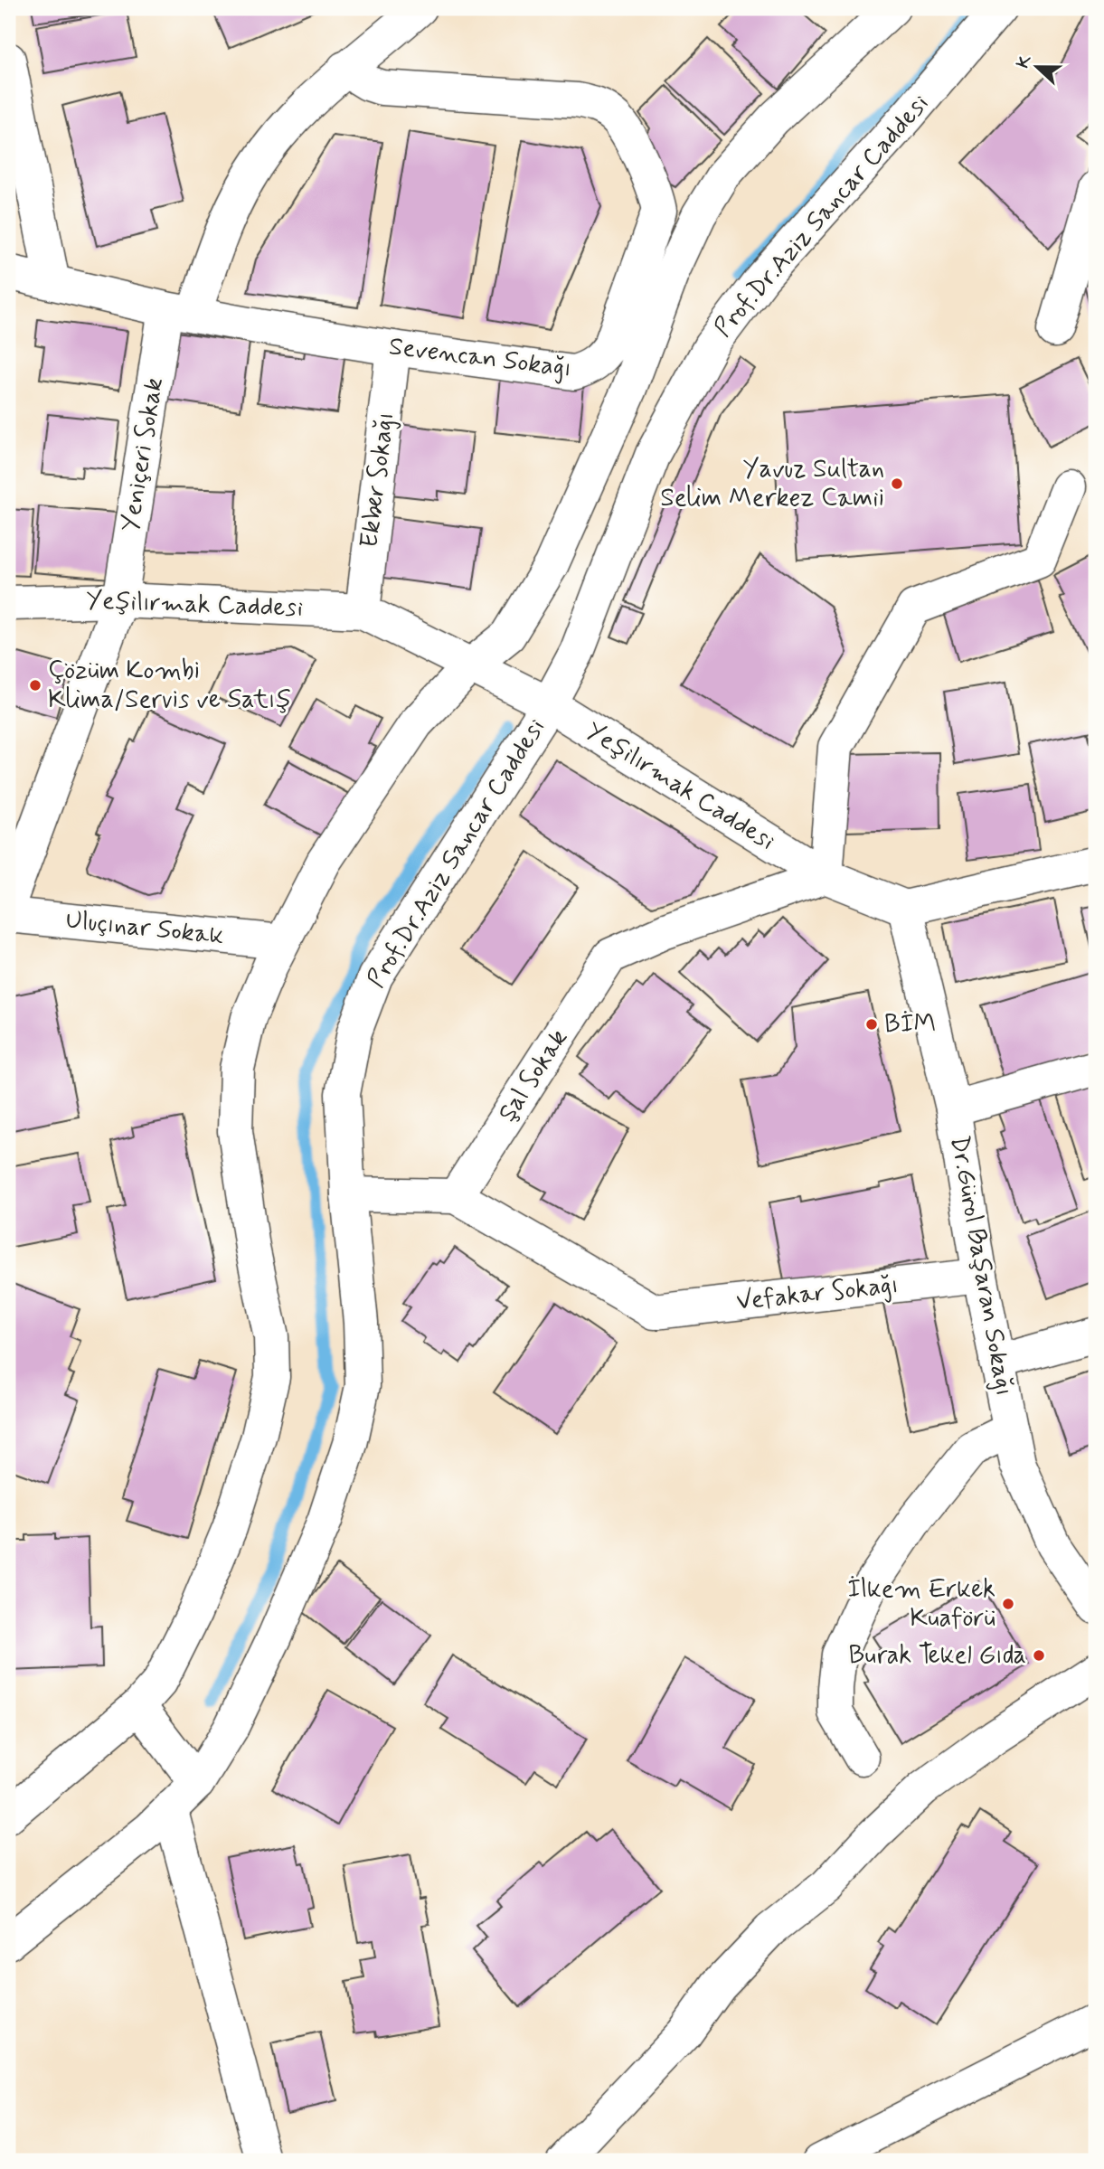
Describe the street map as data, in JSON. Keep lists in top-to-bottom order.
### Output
{
  "streets": {
    "street": [
      "Prof.Dr.Aziz Sancar Caddesi",
      "Sevencan Sokağı",
      "Yeniçeri Sokak",
      "Ekber Sokağı",
      "Yeşilırmak Caddesi",
      "Uluçınar Sokak",
      "Şal Sokak",
      "Dr.Gürol Başaran Sokağı",
      "Vefakar Sokağı"
    ]
  },
  "crossings": [
    ["Prof.Dr.Aziz Sancar Caddesi", "Yeşilırmak Caddesi"],
    ["Sevencan Sokağı", "Yeniçeri Sokak"],
    ["Sevencan Sokağı", "Ekber Sokağı"],
    ["Yeniçeri Sokak", "Yeşilırmak Caddesi"],
    ["Ekber Sokağı", "Yeşilırmak Caddesi"],
    ["Yeşilırmak Caddesi", "Şal Sokak"],
    ["Yeşilırmak Caddesi", "Dr.Gürol Başaran Sokağı"],
    ["Şal Sokak", "Vefakar Sokağı"],
    ["Dr.Gürol Başaran Sokağı", "Vefakar Sokağı"]
  ],
  "places": [
    "Yavuz Sultan Selim Merkez Camii",
    "Çözüm Kombi Klima/Servis ve Satış",
    "BİM",
    "İlkem Erkek Kuaförü",
    "Burak Tekel Gıda"
  ],
  "north": "left"
}
